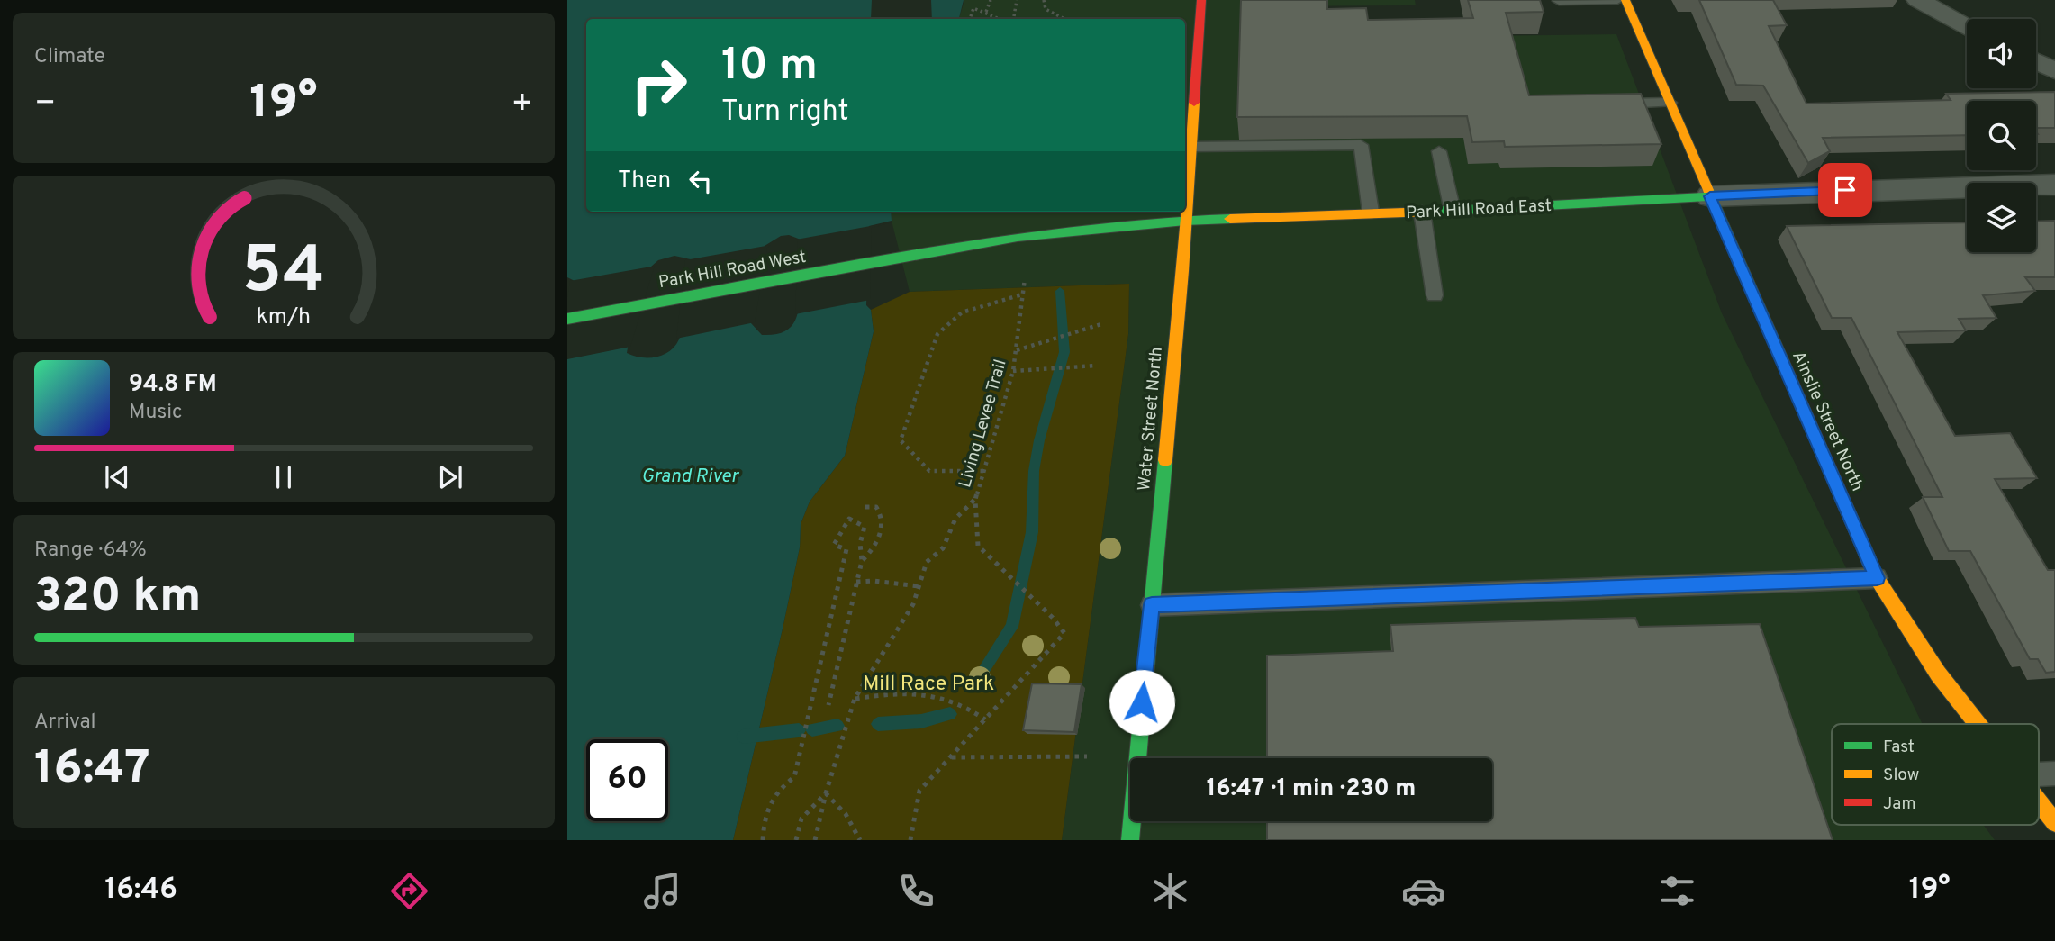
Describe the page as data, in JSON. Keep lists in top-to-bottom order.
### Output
{
  "streets": {
    "main road": [
      "Park Hill Road East",
      "Park Hill Road West",
      "Water Street North",
      "Ainslie Street North"
    ],
    "path": ["Living Levee Trail"]
  },
  "crossings": [
    ["Park Hill Road East", "Park Hill Road West"],
    ["Park Hill Road East", "Water Street North"],
    ["Park Hill Road East", "Ainslie Street North"]
  ],
  "water": ["Grand River"],
  "parks": ["Mill Race Park"],
  "legend": ["Fast", "Slow", "Jam"],
  "page": {
    "tile": [
      "Climate",
      ["Range · 64%", "320 km"],
      ["Arrival", "16:47"]
    ],
    "turn": ["10 m", "Turn right"],
    "heat": ["−", "19°", "+"],
    "then": "Then",
    "song": ["94.8 FM", "Music"],
    "limit": "60",
    "trip": "16:47 · 1 min · 230 m",
    "tabs": ["16:46", "19°"],
    "gauge": ["54", "km/h"]
  }
}
